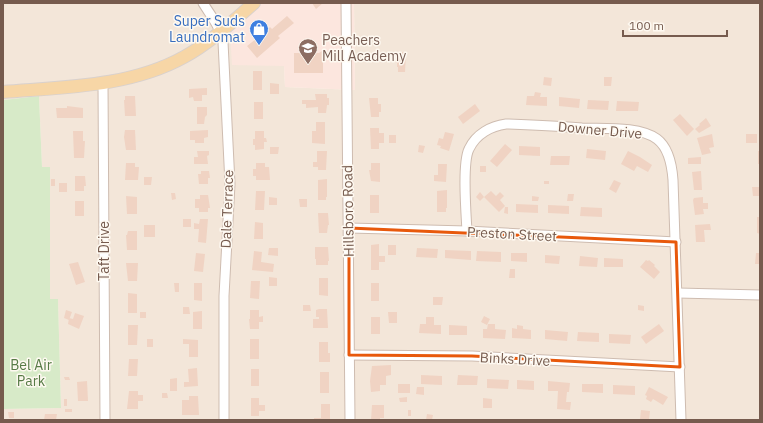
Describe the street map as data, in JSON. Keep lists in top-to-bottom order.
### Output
{
  "streets": {
    "street": [
      "Downer Drive",
      "Dale Terrace",
      "Hillsboro Road",
      "Preston Street",
      "Taft Drive",
      "Binks Drive"
    ]
  },
  "crossings": [
    ["Downer Drive", "Preston Street"],
    ["Downer Drive", "Binks Drive"],
    ["Hillsboro Road", "Preston Street"],
    ["Hillsboro Road", "Binks Drive"]
  ],
  "parks": ["Bel Air Park"],
  "places": {
    "shop": ["Super Suds Laundromat"],
    "school or university": ["Peachers Mill Academy"]
  },
  "scale_bar": "100 m"
}
